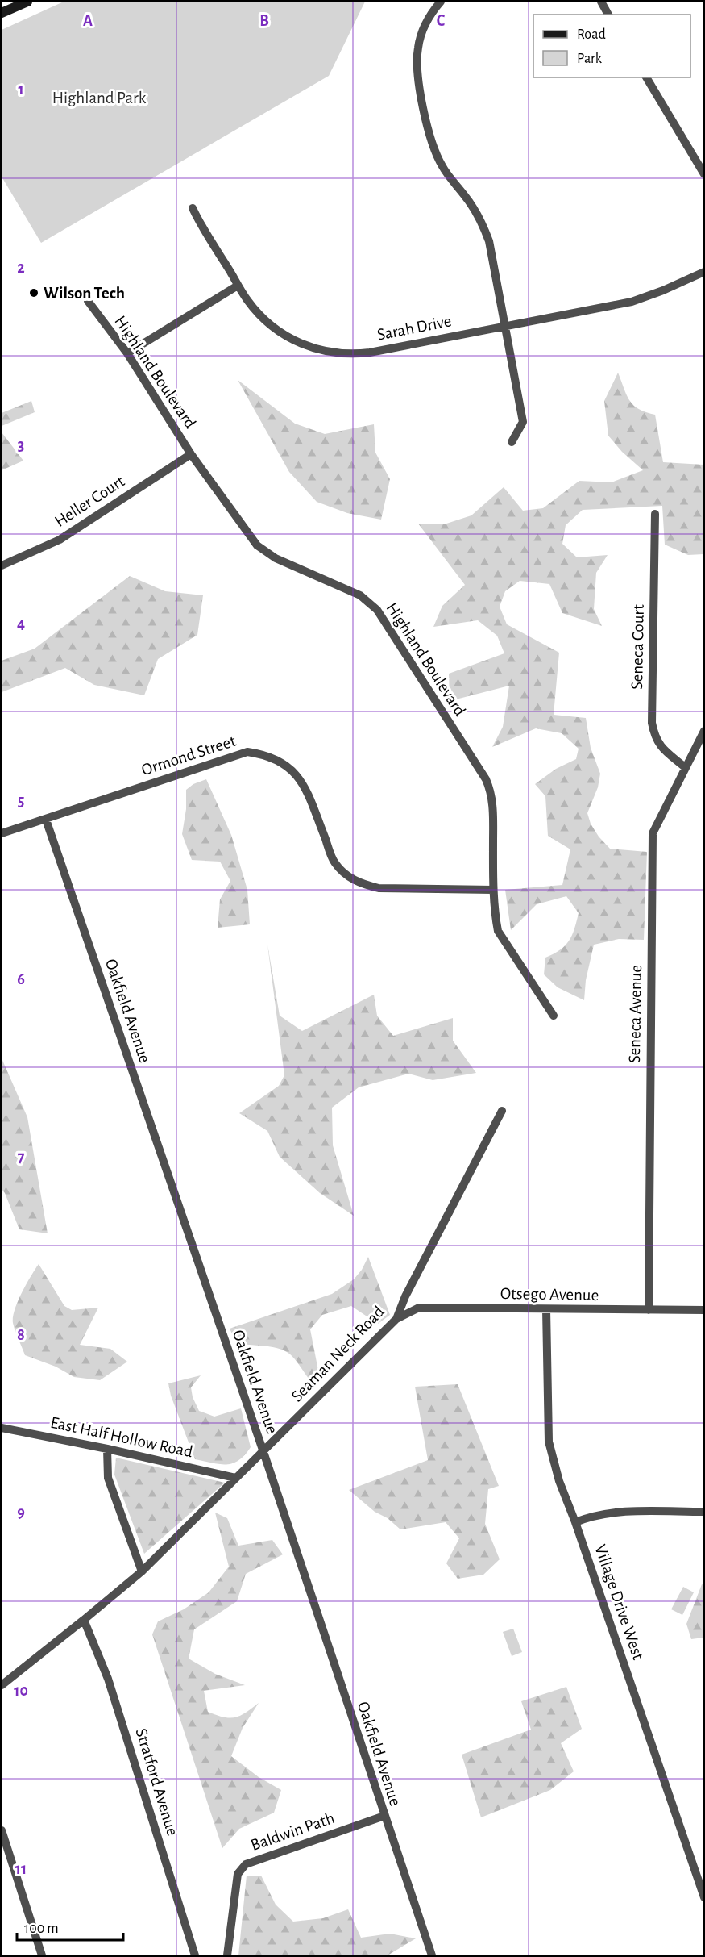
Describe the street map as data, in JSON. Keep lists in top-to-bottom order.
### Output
{
  "streets": {
    "street": [
      "Sarah Drive",
      "Highland Boulevard",
      "Heller Court",
      "Seneca Court",
      "Ormond Street",
      "Oakfield Avenue",
      "Seneca Avenue",
      "Otsego Avenue",
      "Seaman Neck Road",
      "East Half Hollow Road",
      "Village Drive West",
      "Stratford Avenue",
      "Baldwin Path"
    ]
  },
  "crossings": [
    ["Highland Boulevard", "Heller Court"],
    ["Highland Boulevard", "Ormond Street"],
    ["Seneca Court", "Seneca Avenue"],
    ["Ormond Street", "Oakfield Avenue"],
    ["Oakfield Avenue", "Seaman Neck Road"],
    ["Oakfield Avenue", "Baldwin Path"],
    ["Seneca Avenue", "Otsego Avenue"],
    ["Otsego Avenue", "Seaman Neck Road"],
    ["Otsego Avenue", "Village Drive West"],
    ["Seaman Neck Road", "East Half Hollow Road"],
    ["Seaman Neck Road", "Stratford Avenue"]
  ],
  "parks": ["Highland Park"],
  "places": ["Wilson Tech"],
  "legend": ["Road", "Park"],
  "scale_bar": "100 m",
  "grid": {
    "columns": ["A", "B", "C"],
    "rows": [
      "1",
      "2",
      "3",
      "4",
      "5",
      "6",
      "7",
      "8",
      "9",
      "10",
      "11"
    ]
  }
}
